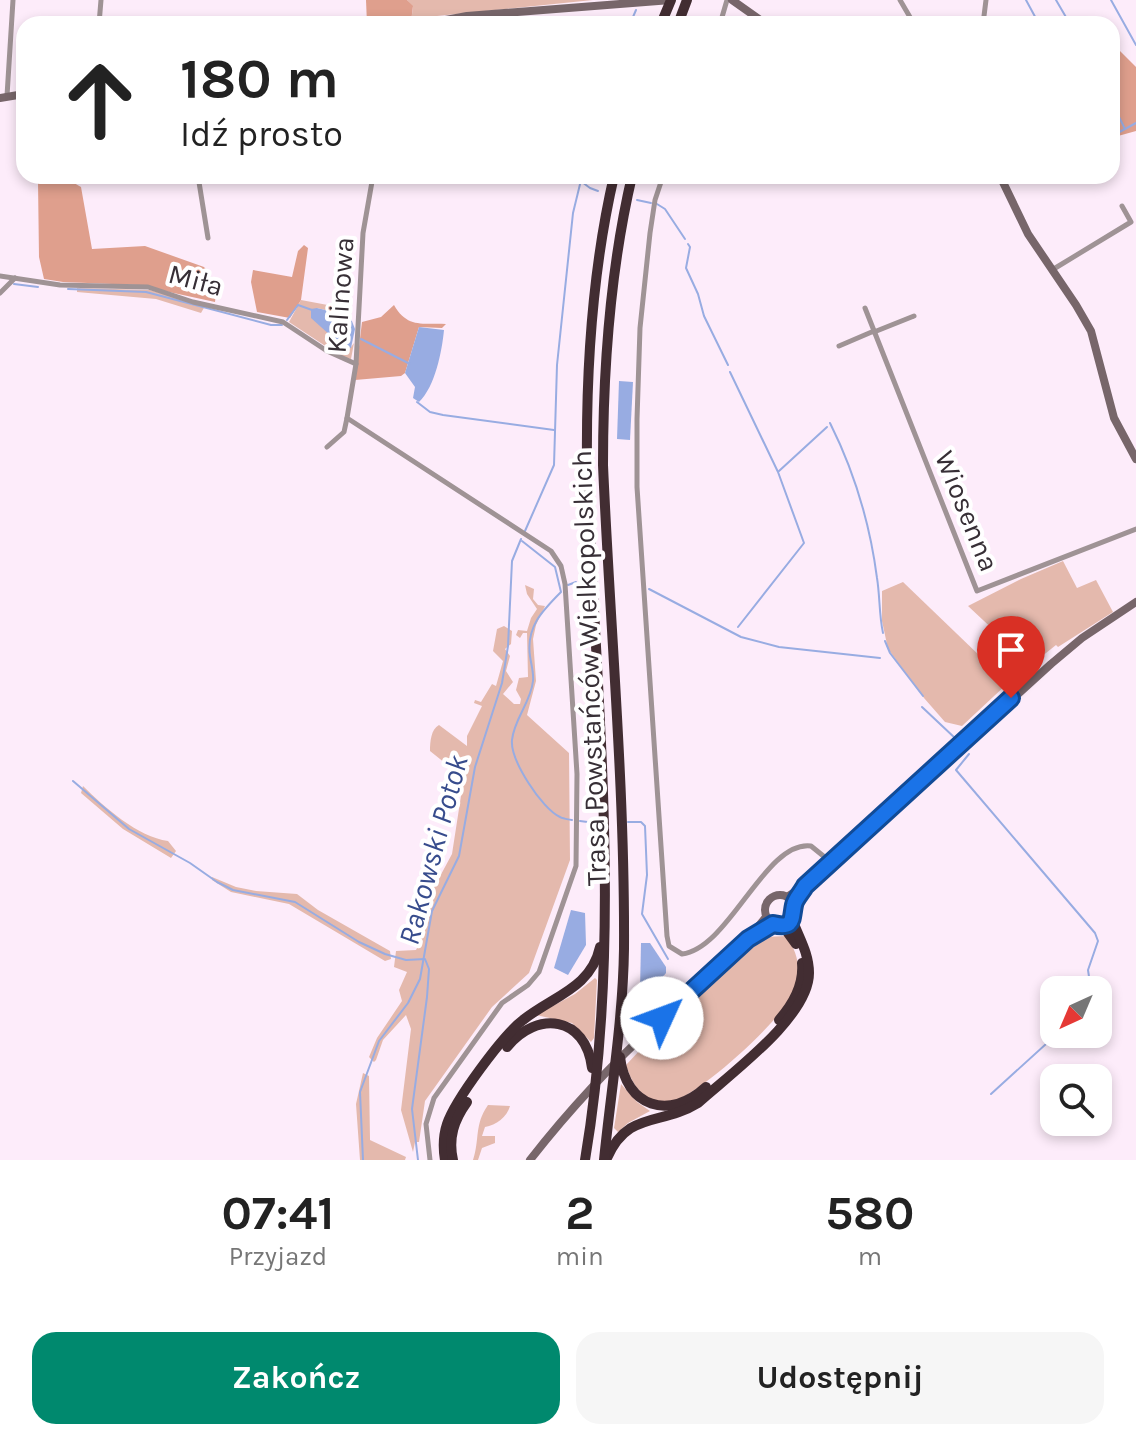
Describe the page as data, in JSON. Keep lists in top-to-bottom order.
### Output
{
  "streets": {
    "highway": ["Trasa Powstańców Wielkopolskich"],
    "street": ["Miła", "Kalinowa", "Wiosenna"]
  },
  "crossings": [
    ["Miła", "Kalinowa"]
  ],
  "water": ["Rakowski Potok"],
  "north": "bottom left",
  "page": {
    "turn": ["180 m", "Idź prosto"],
    "eta": [
      "07:41",
      "Przyjazd",
      "2",
      "min",
      "580",
      "m"
    ],
    "buttons": ["Zakończ", "Udostępnij"]
  }
}
